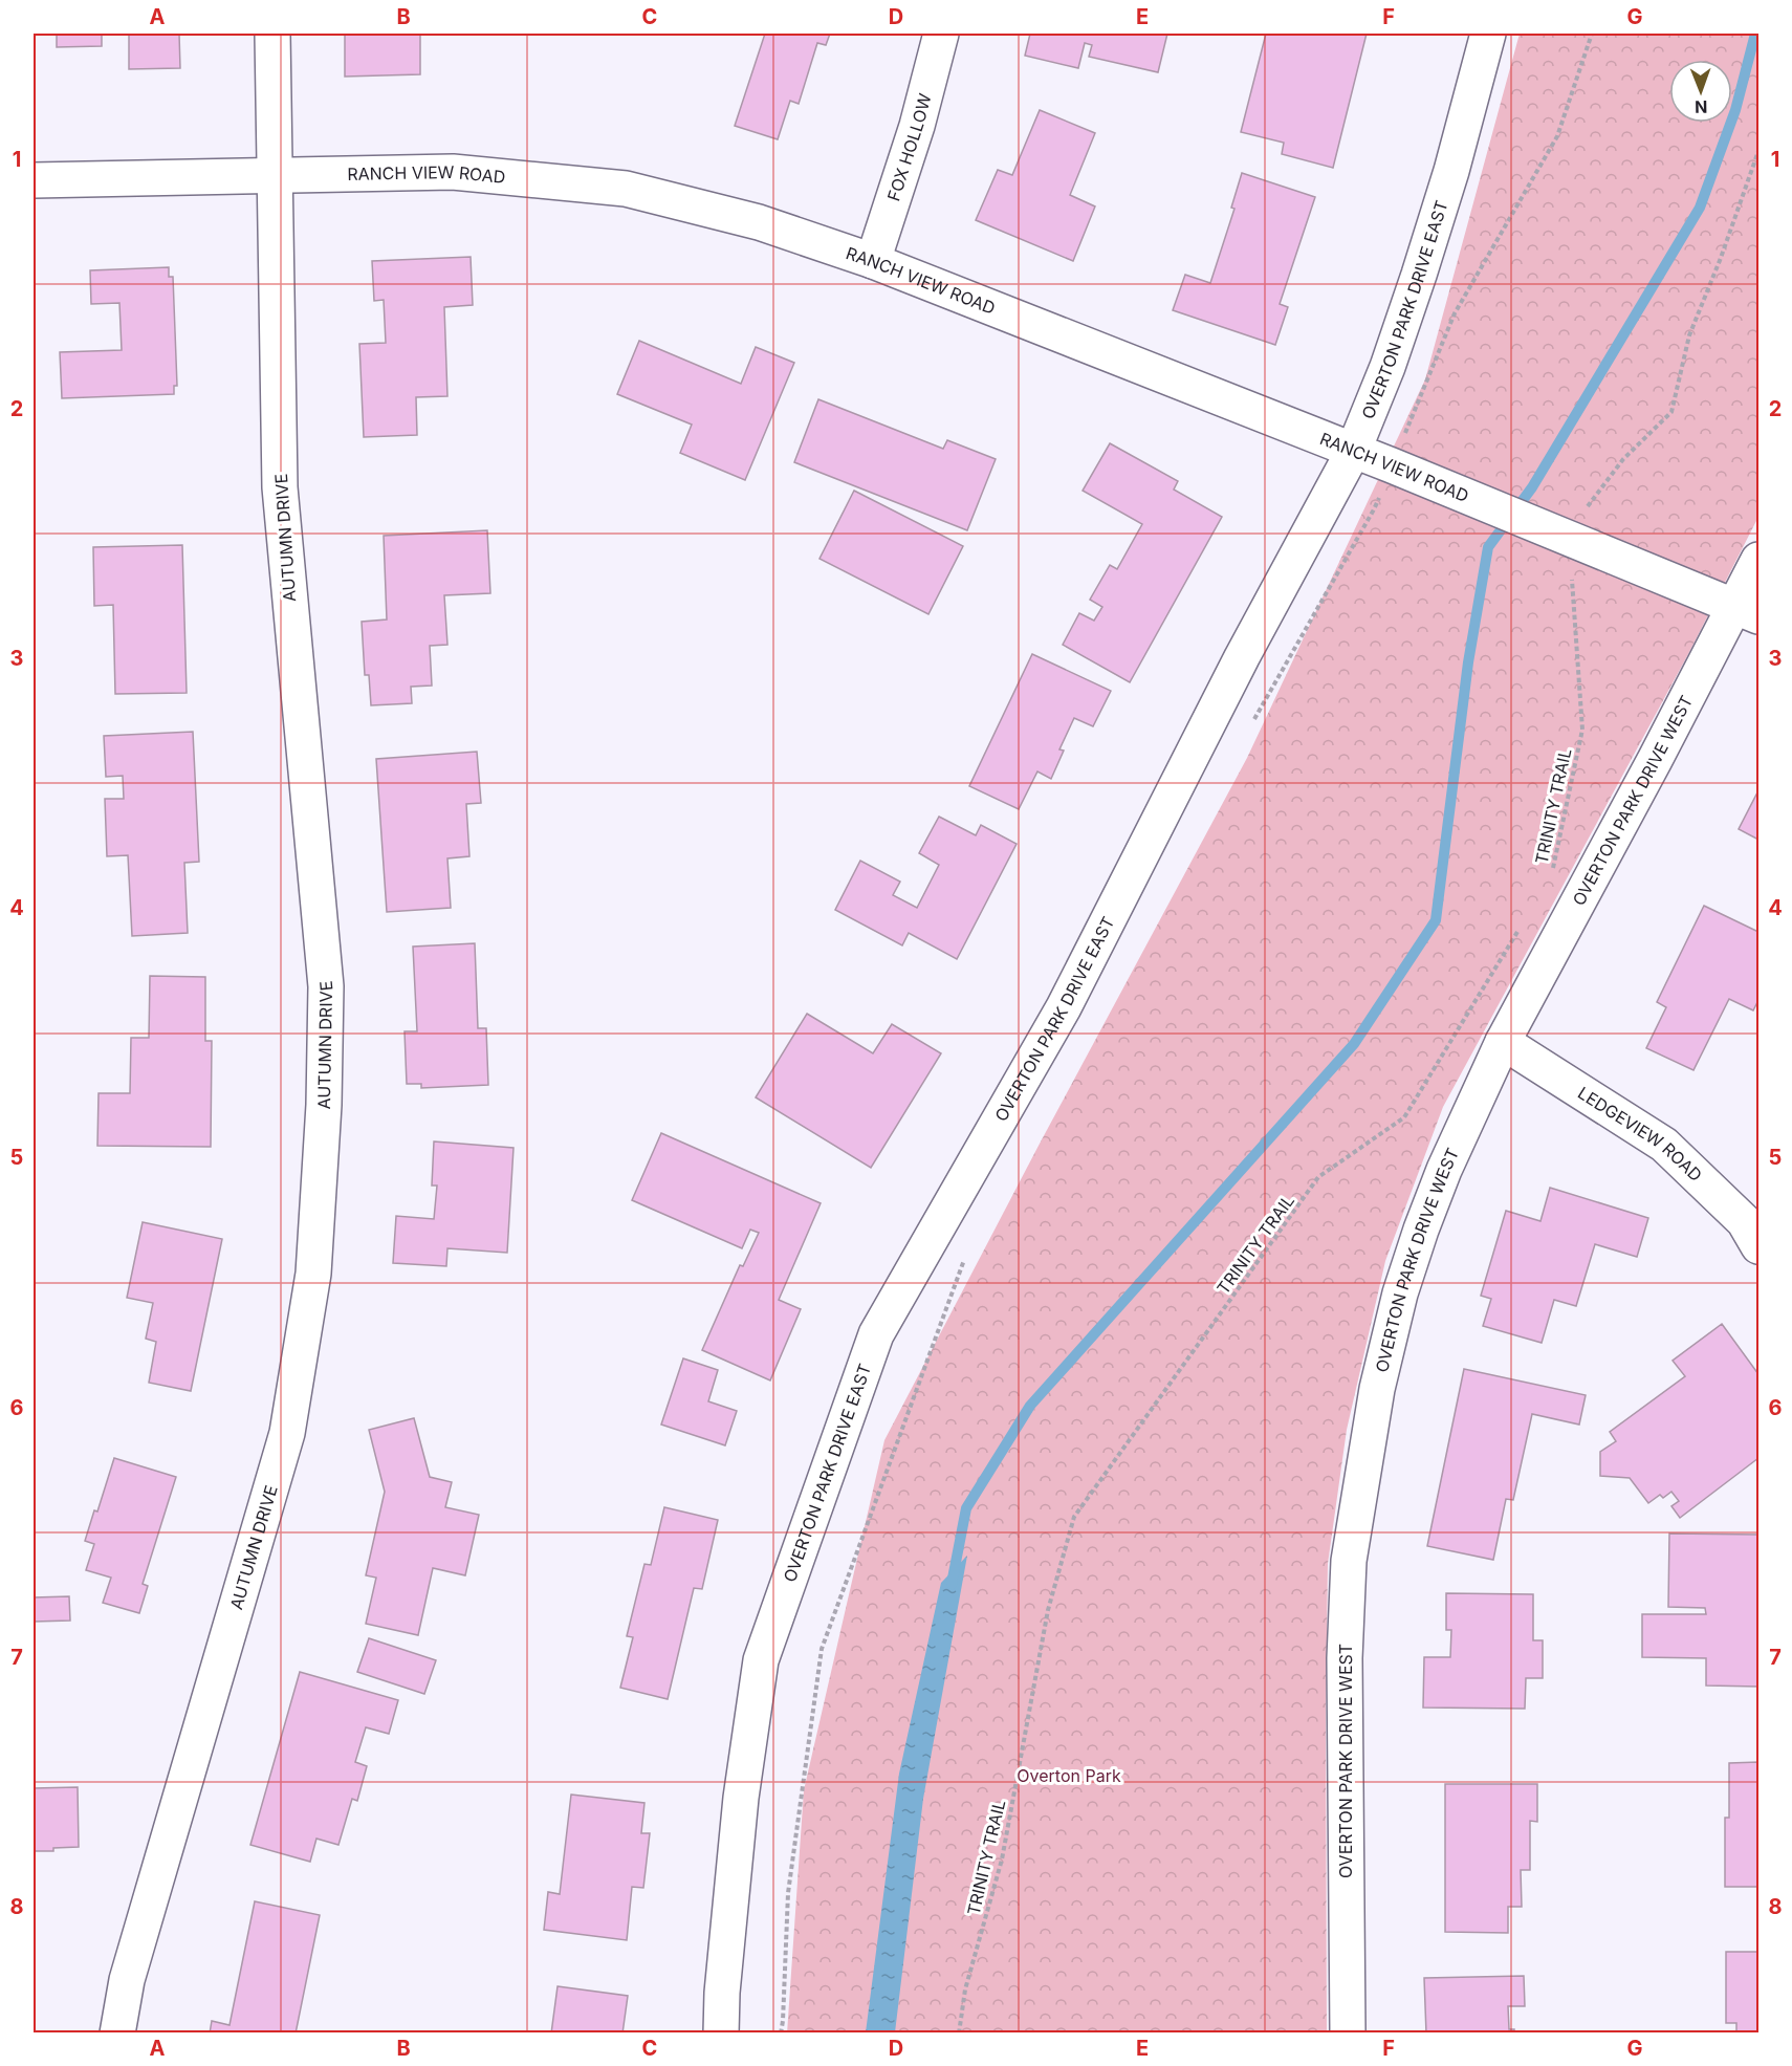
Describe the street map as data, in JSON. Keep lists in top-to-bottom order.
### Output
{
  "streets": {
    "street": [
      "FOX HOLLOW",
      "RANCH VIEW ROAD",
      "OVERTON PARK DRIVE EAST",
      "AUTUMN DRIVE",
      "OVERTON PARK DRIVE WEST",
      "LEDGEVIEW ROAD"
    ],
    "path": ["TRINITY TRAIL"]
  },
  "crossings": [
    ["FOX HOLLOW", "RANCH VIEW ROAD"],
    ["RANCH VIEW ROAD", "OVERTON PARK DRIVE EAST"],
    ["RANCH VIEW ROAD", "AUTUMN DRIVE"],
    ["RANCH VIEW ROAD", "OVERTON PARK DRIVE WEST"],
    ["RANCH VIEW ROAD", "TRINITY TRAIL"],
    ["OVERTON PARK DRIVE WEST", "LEDGEVIEW ROAD"]
  ],
  "parks": ["Overton Park"],
  "north": "bottom",
  "grid": {
    "columns": [
      "A",
      "B",
      "C",
      "D",
      "E",
      "F",
      "G"
    ],
    "rows": [
      "1",
      "2",
      "3",
      "4",
      "5",
      "6",
      "7",
      "8"
    ]
  }
}
